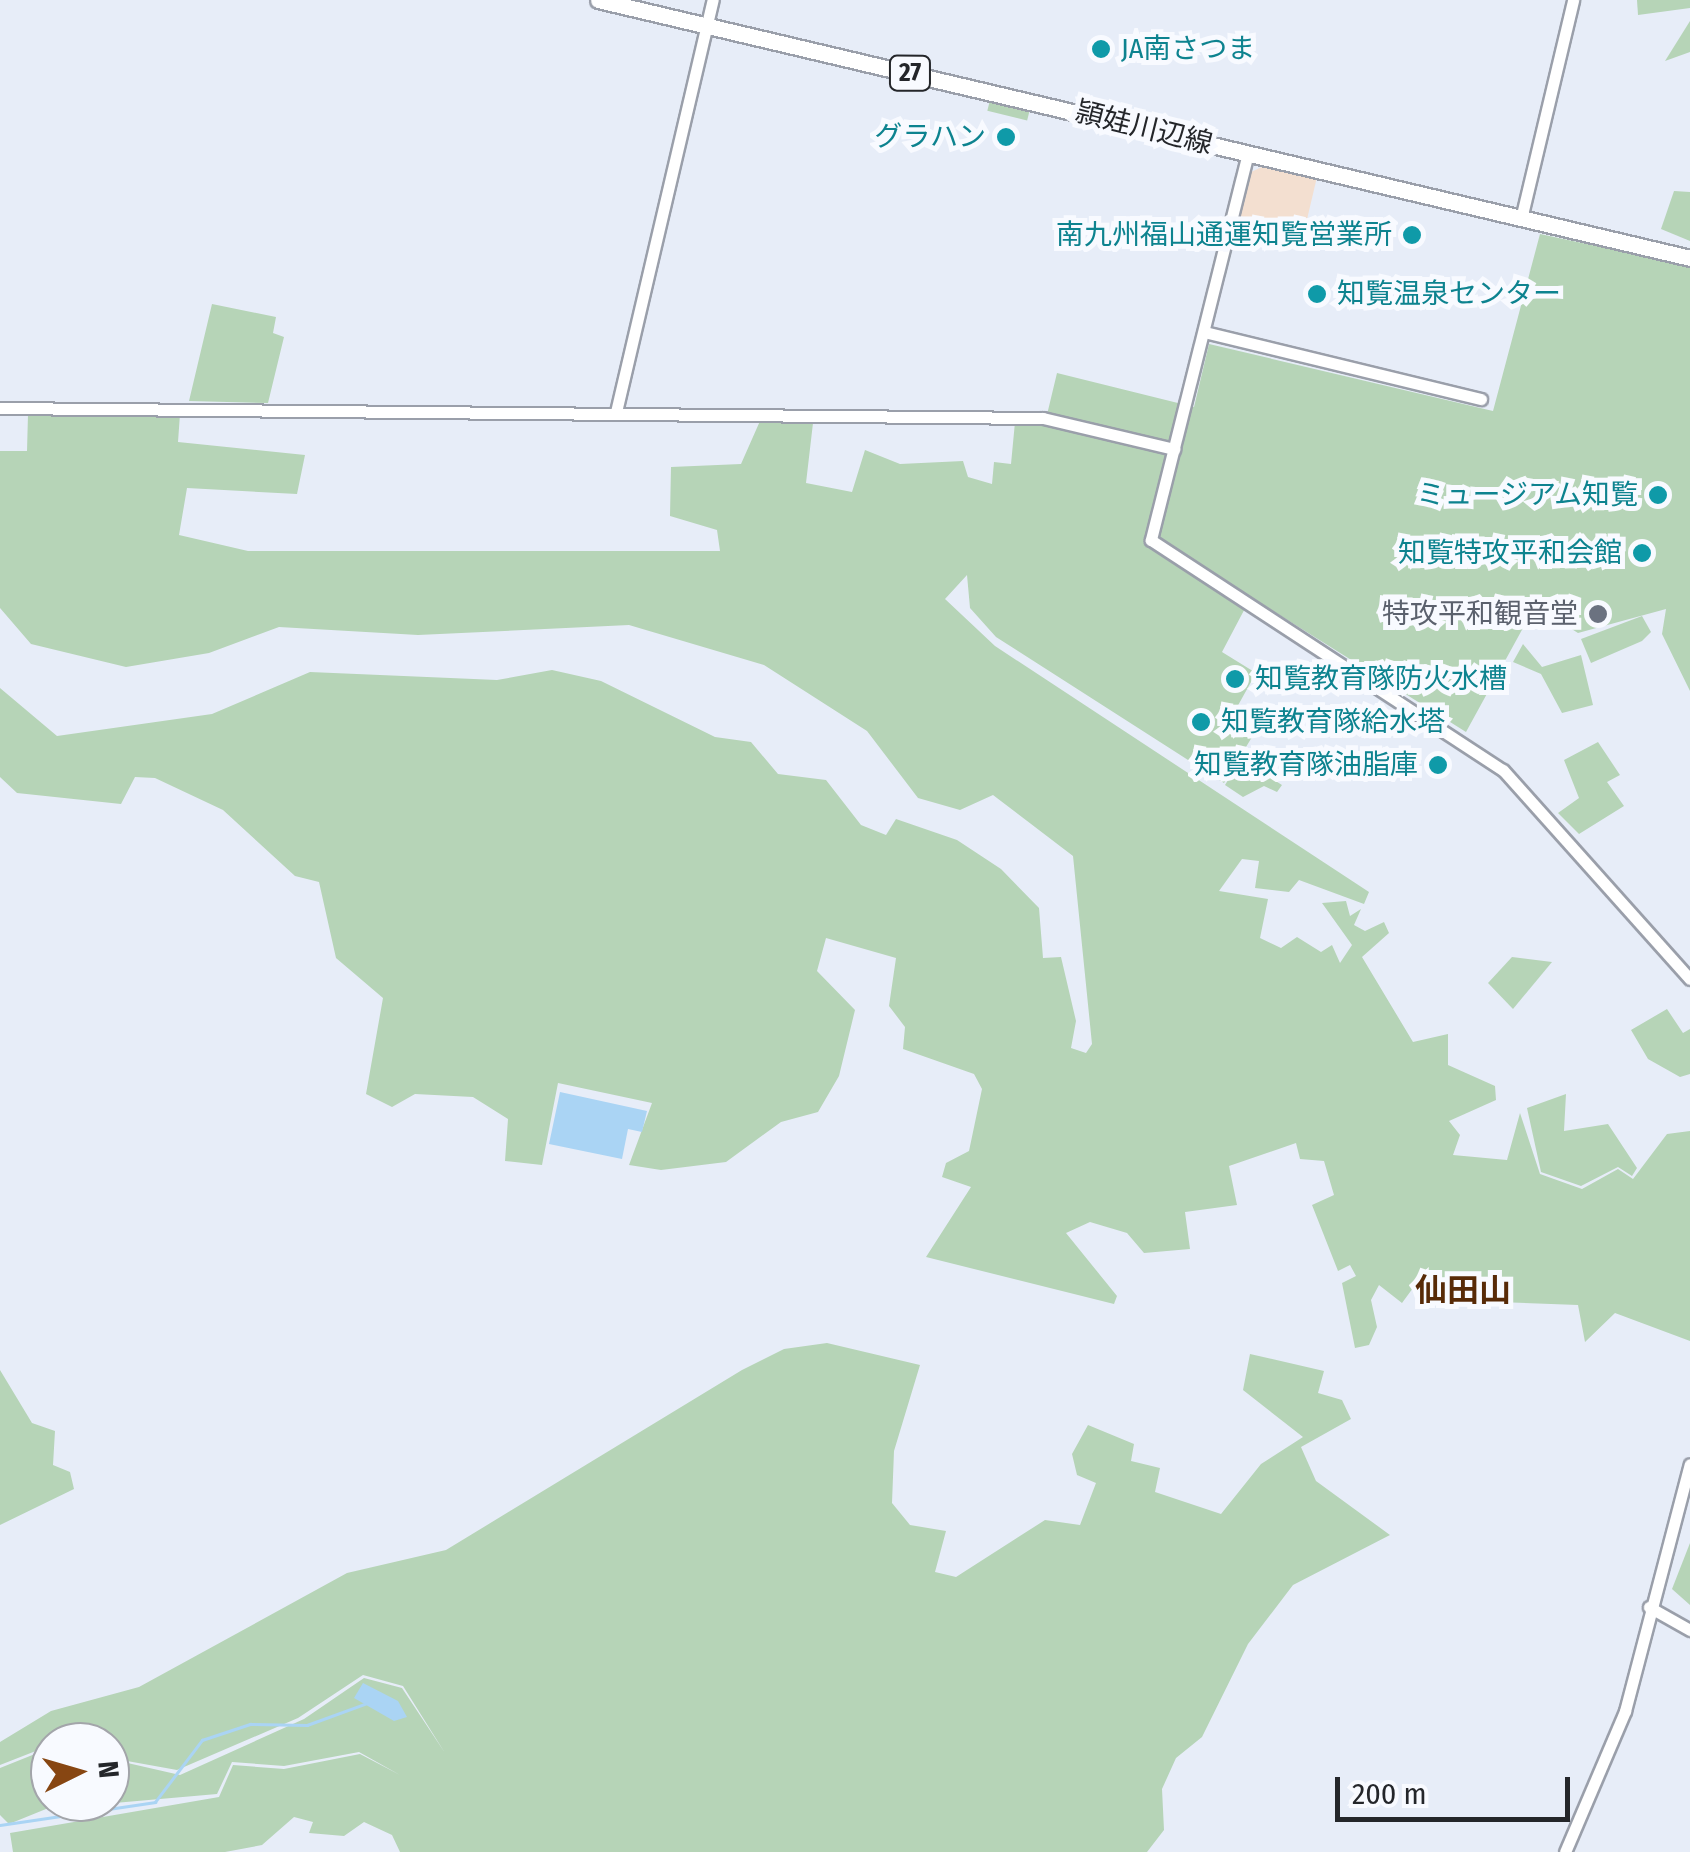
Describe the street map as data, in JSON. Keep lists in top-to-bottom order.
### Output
{
  "streets": {
    "main road": ["27", "頴娃川辺線"]
  },
  "districts": ["仙田山"],
  "places": [
    "JA南さつま",
    "グラハン",
    "南九州福山通運知覧営業所",
    "知覧温泉センター",
    "ミュージアム知覧",
    "知覧特攻平和会館",
    "特攻平和観音堂",
    "知覧教育隊防火水槽",
    "知覧教育隊給水塔",
    "知覧教育隊油脂庫"
  ],
  "scale_bar": "200 m",
  "north": "right"
}
